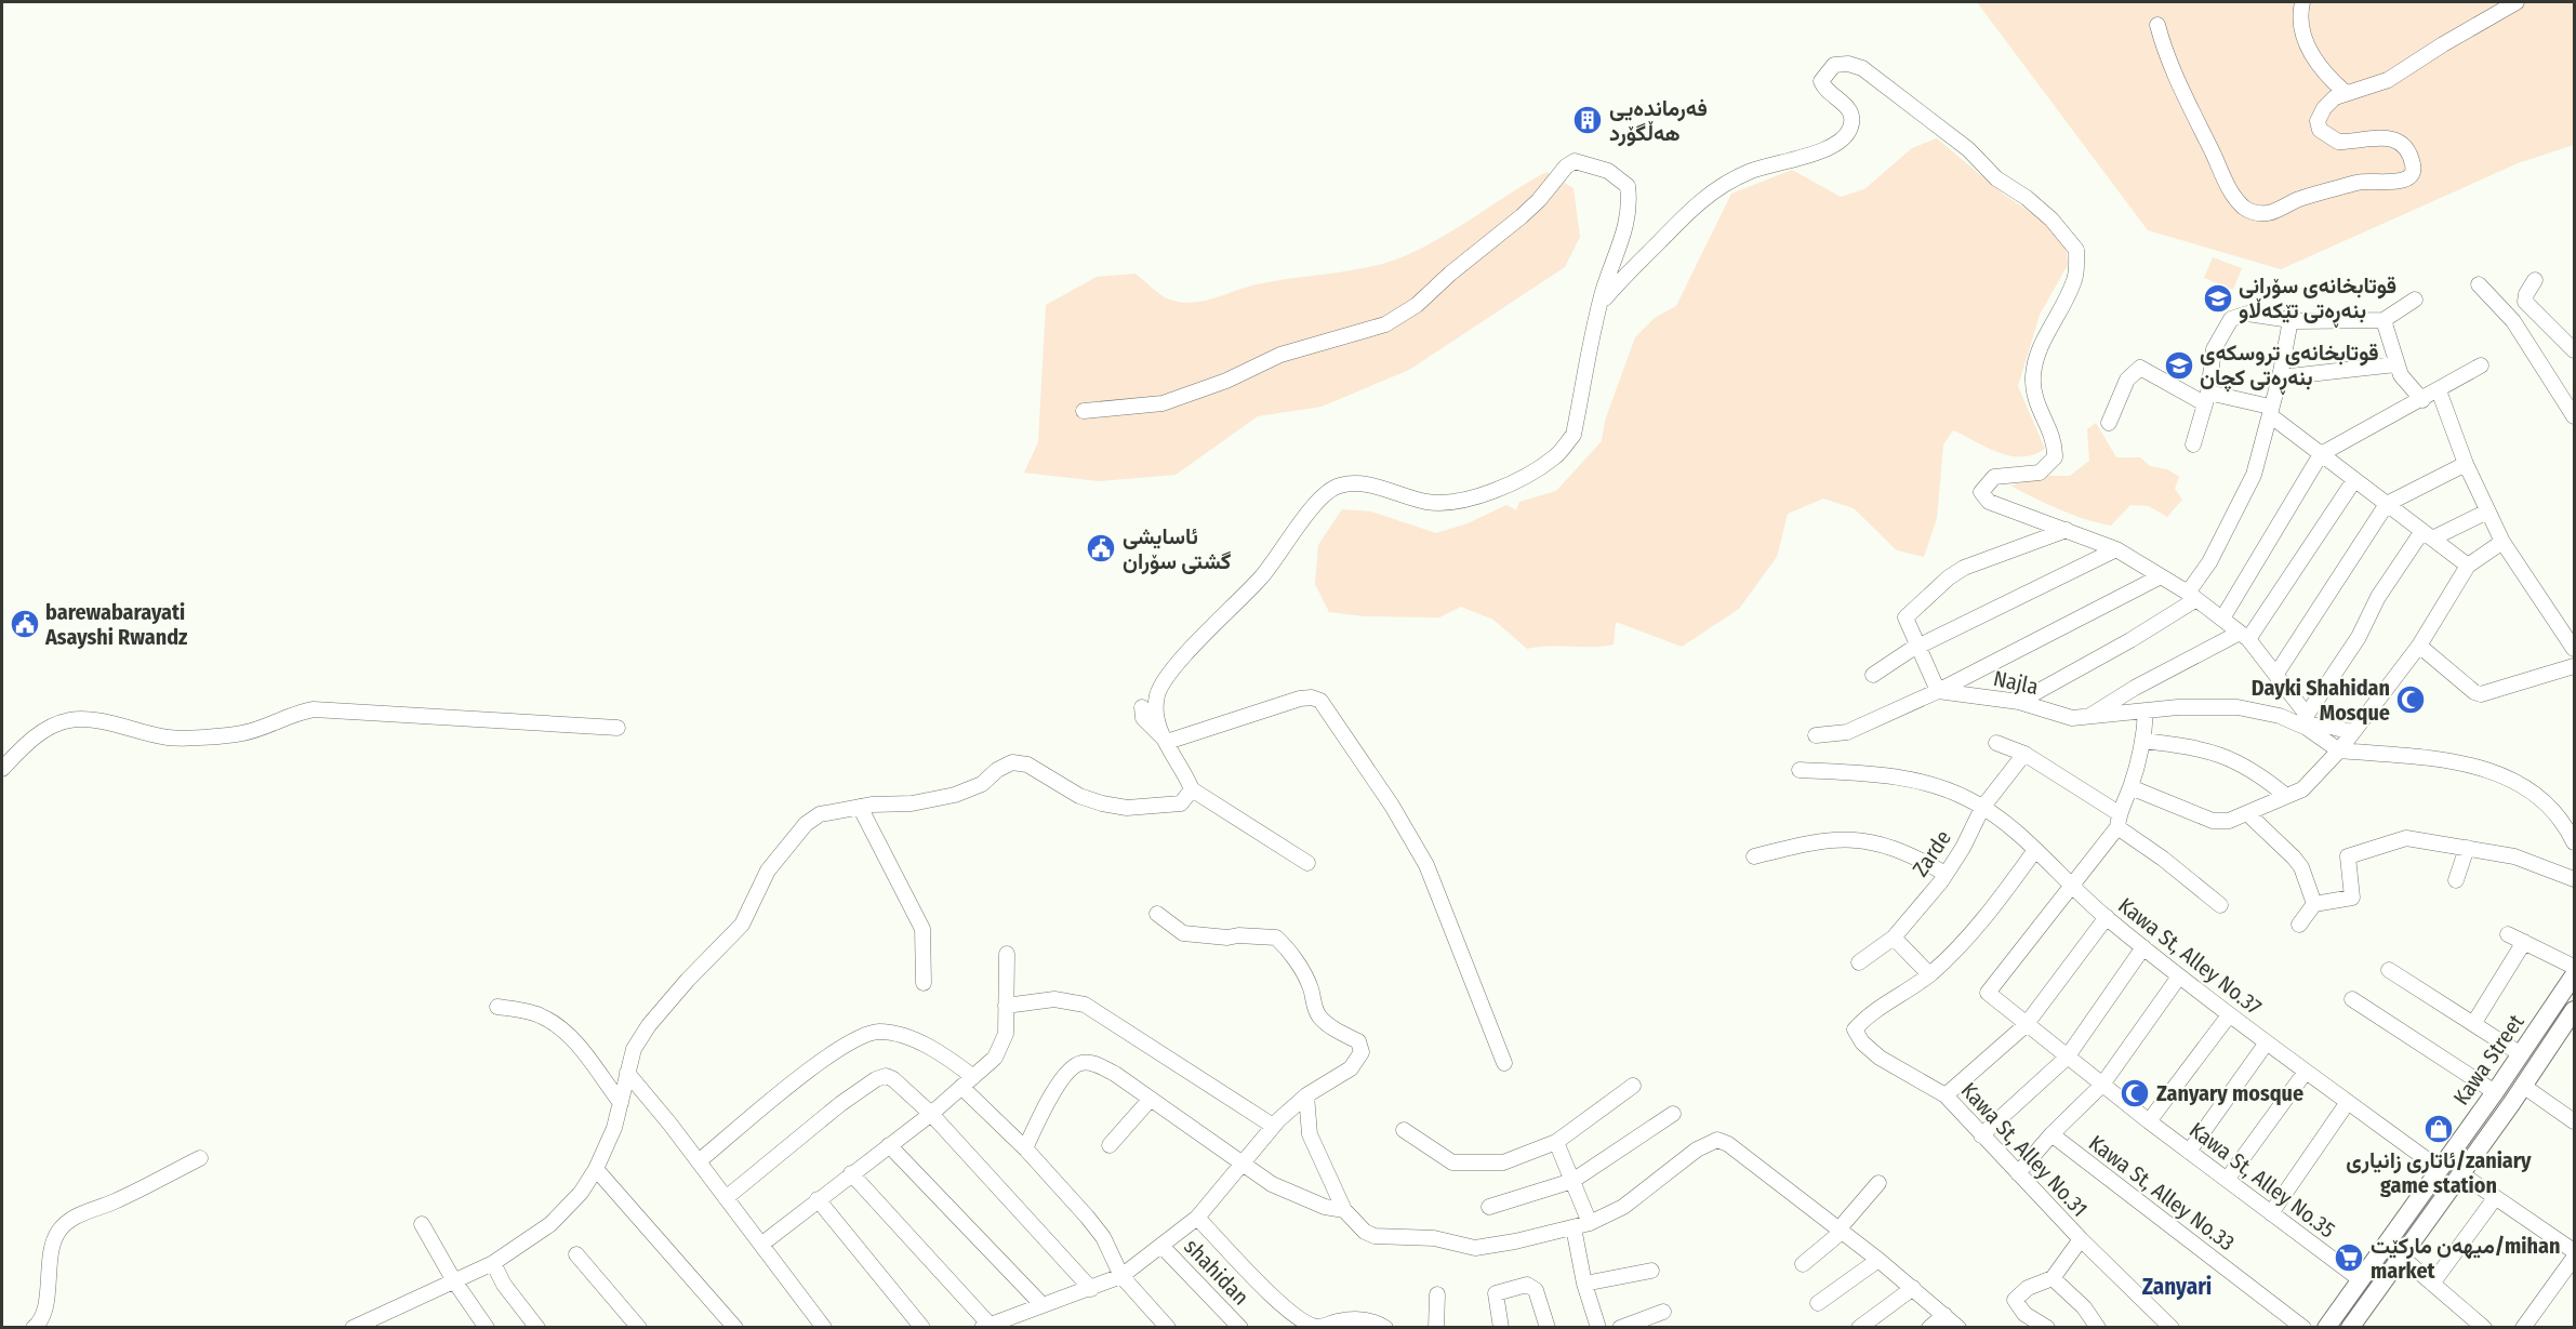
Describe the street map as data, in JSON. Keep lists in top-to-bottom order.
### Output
{
  "streets": {
    "main road": ["Kawa Street"],
    "street": [
      "Najla",
      "Zarde",
      "Kawa St, Alley No.37",
      "Kawa St, Alley No.31",
      "Kawa St, Alley No.35",
      "Kawa St, Alley No.33",
      "shahidan"
    ]
  },
  "crossings": [
    ["Zarde", "Kawa St, Alley No.37"],
    ["Kawa St, Alley No.37", "Kawa Street"],
    ["Kawa St, Alley No.37", "Kawa St, Alley No.31"],
    ["Kawa St, Alley No.37", "Kawa St, Alley No.35"],
    ["Kawa St, Alley No.37", "Kawa St, Alley No.33"],
    ["Kawa Street", "Kawa St, Alley No.35"],
    ["Kawa St, Alley No.35", "Kawa St, Alley No.33"]
  ],
  "districts": ["Zanyari"],
  "places": {
    "building": ["فەرماندەیی هەڵگۆرد"],
    "school or university": ["قوتابخانەی سۆرانی بنەڕەتی تێکەڵاو", "قوتابخانەی تروسکەی بنەڕەتی کچان"],
    "public building": ["ئاسایشی گشتی سۆران", "barewabarayati Asayshi Rwandz"],
    "mosque": ["Dayki Shahidan Mosque", "Zanyary mosque"],
    "shop": ["ئاتاری زانیاری/zaniary game station"],
    "supermarket": ["میهەن مارکێت/mihan market"]
  }
}
